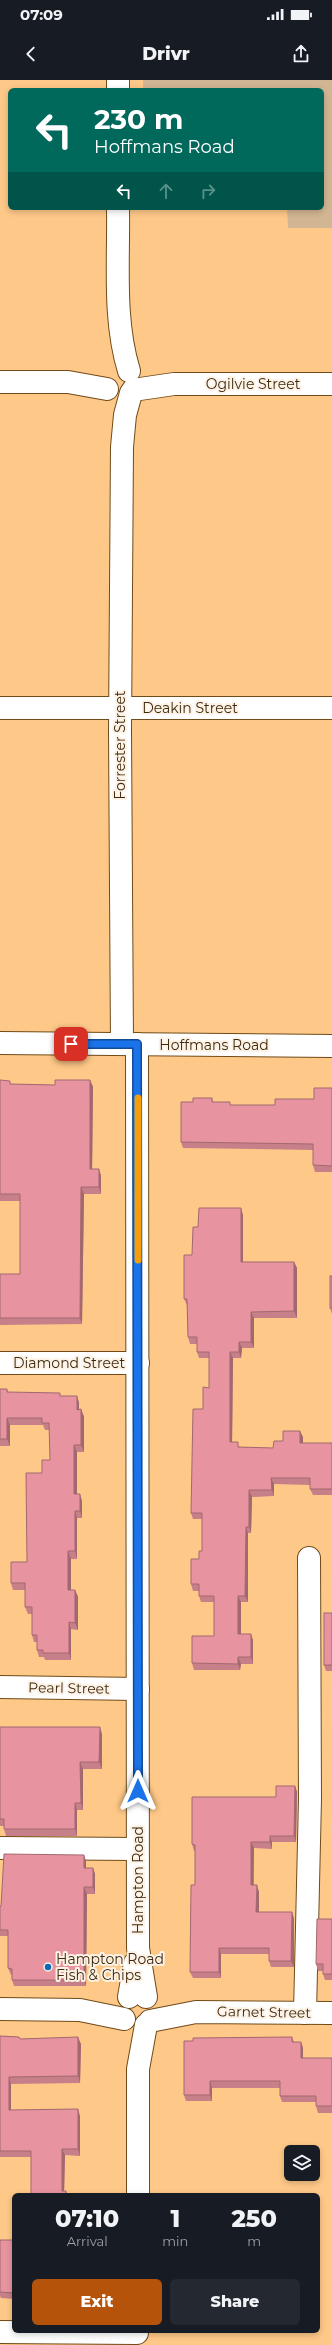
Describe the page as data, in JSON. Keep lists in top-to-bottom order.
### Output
{
  "streets": {
    "street": [
      "Ogilvie Street",
      "Deakin Street",
      "Forrester Street",
      "Hoffmans Road",
      "Diamond Street",
      "Pearl Street",
      "Hampton Road",
      "Garnet Street"
    ]
  },
  "crossings": [
    ["Ogilvie Street", "Forrester Street"],
    ["Deakin Street", "Forrester Street"],
    ["Forrester Street", "Hoffmans Road"],
    ["Forrester Street", "Hampton Road"],
    ["Hoffmans Road", "Hampton Road"],
    ["Diamond Street", "Hampton Road"],
    ["Pearl Street", "Hampton Road"],
    ["Hampton Road", "Garnet Street"]
  ],
  "places": ["Hampton Road Fish & Chips"],
  "page": {
    "status": "07:09",
    "header": "Drivr",
    "turn": ["230 m", "Hoffmans Road"],
    "eta": [
      "07:10",
      "Arrival",
      "1",
      "min",
      "250",
      "m"
    ],
    "buttons": ["Exit", "Share"]
  }
}
